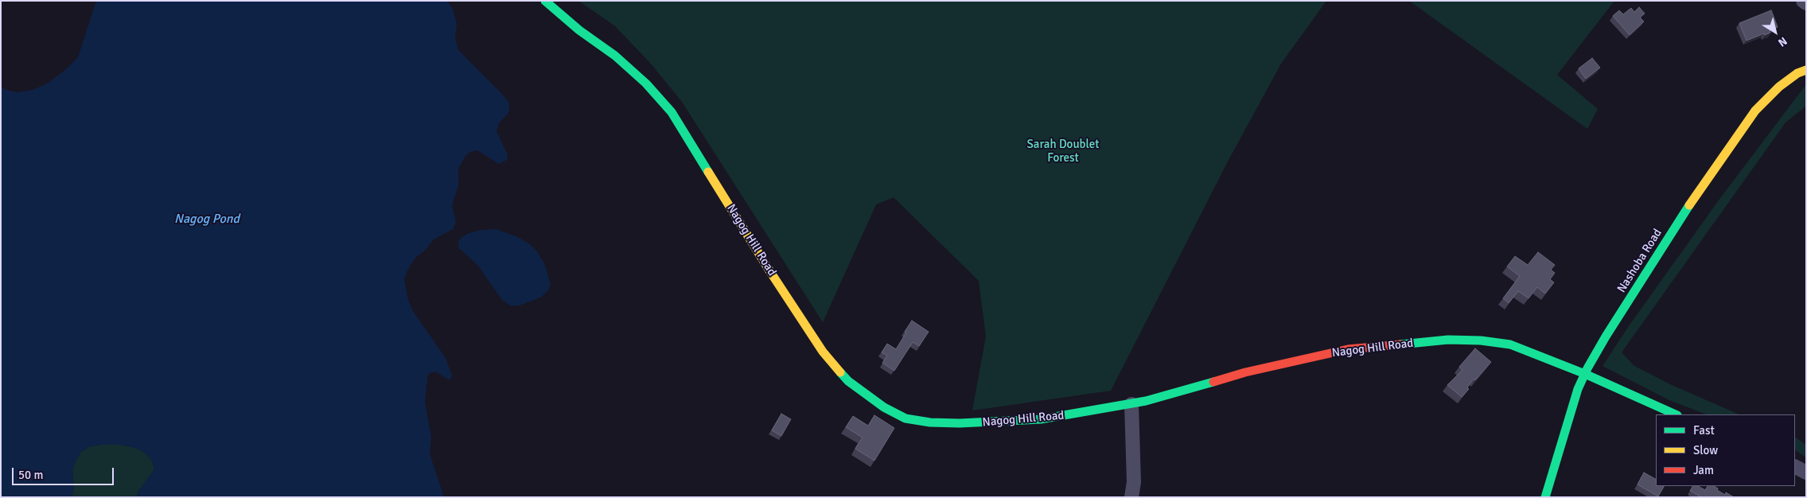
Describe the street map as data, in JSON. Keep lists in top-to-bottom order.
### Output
{
  "streets": {
    "street": ["Nagog Hill Road", "Nashoba Road"]
  },
  "crossings": [
    ["Nagog Hill Road", "Nashoba Road"]
  ],
  "water": ["Nagog Pond"],
  "parks": ["Sarah Doublet Forest"],
  "legend": ["Fast", "Slow", "Jam"],
  "scale_bar": "50 m",
  "north": "bottom right"
}
